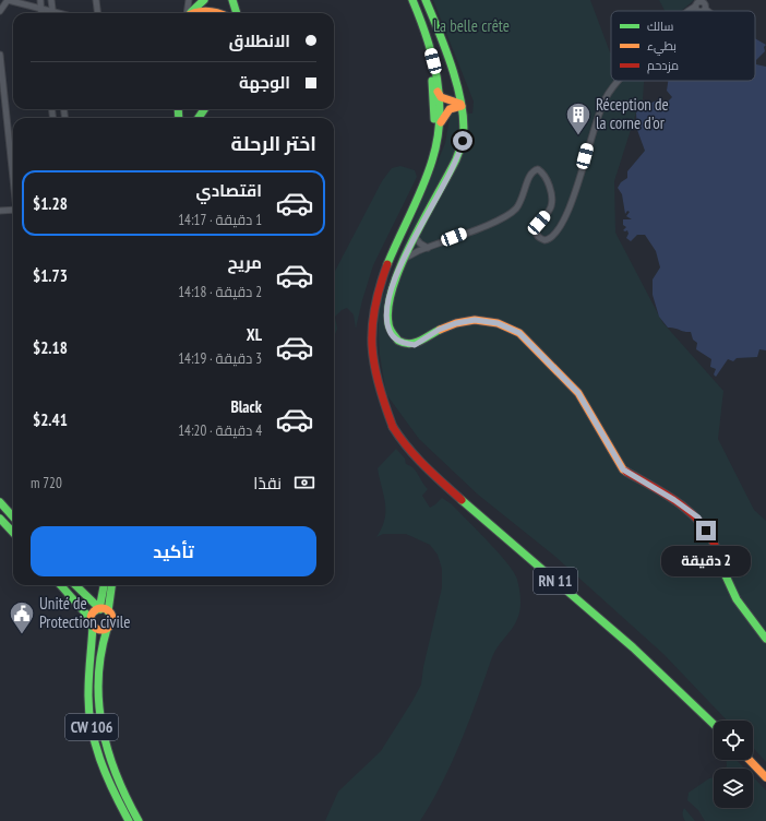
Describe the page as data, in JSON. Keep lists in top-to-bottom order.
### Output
{
  "streets": {
    "main road": ["RN 11", "CW 106"]
  },
  "parks": ["La belle crête"],
  "places": {
    "building": ["Réception de la corne d'or"],
    "public building": ["Unité de Protection civile"]
  },
  "legend": ["سالك", "بطيء", "مزدحم"],
  "page": {
    "banner": ["الانطلاق", "الوجهة"],
    "heading": "اختر الرحلة",
    "list": [
      {
        "name": "اقتصادي",
        "note": "1 دقيقة · 14:17",
        "value": "$1.28"
      },
      {
        "name": "مريح",
        "note": "2 دقيقة · 14:18",
        "value": "$1.73"
      },
      {
        "name": "XL",
        "note": "3 دقيقة · 14:19",
        "value": "$2.18"
      },
      {
        "name": "Black",
        "note": "4 دقيقة · 14:20",
        "value": "$2.41"
      }
    ],
    "pay": ["نقدًا", "720 m"],
    "buttons": "تأكيد",
    "bubble": "2 دقيقة"
  }
}
